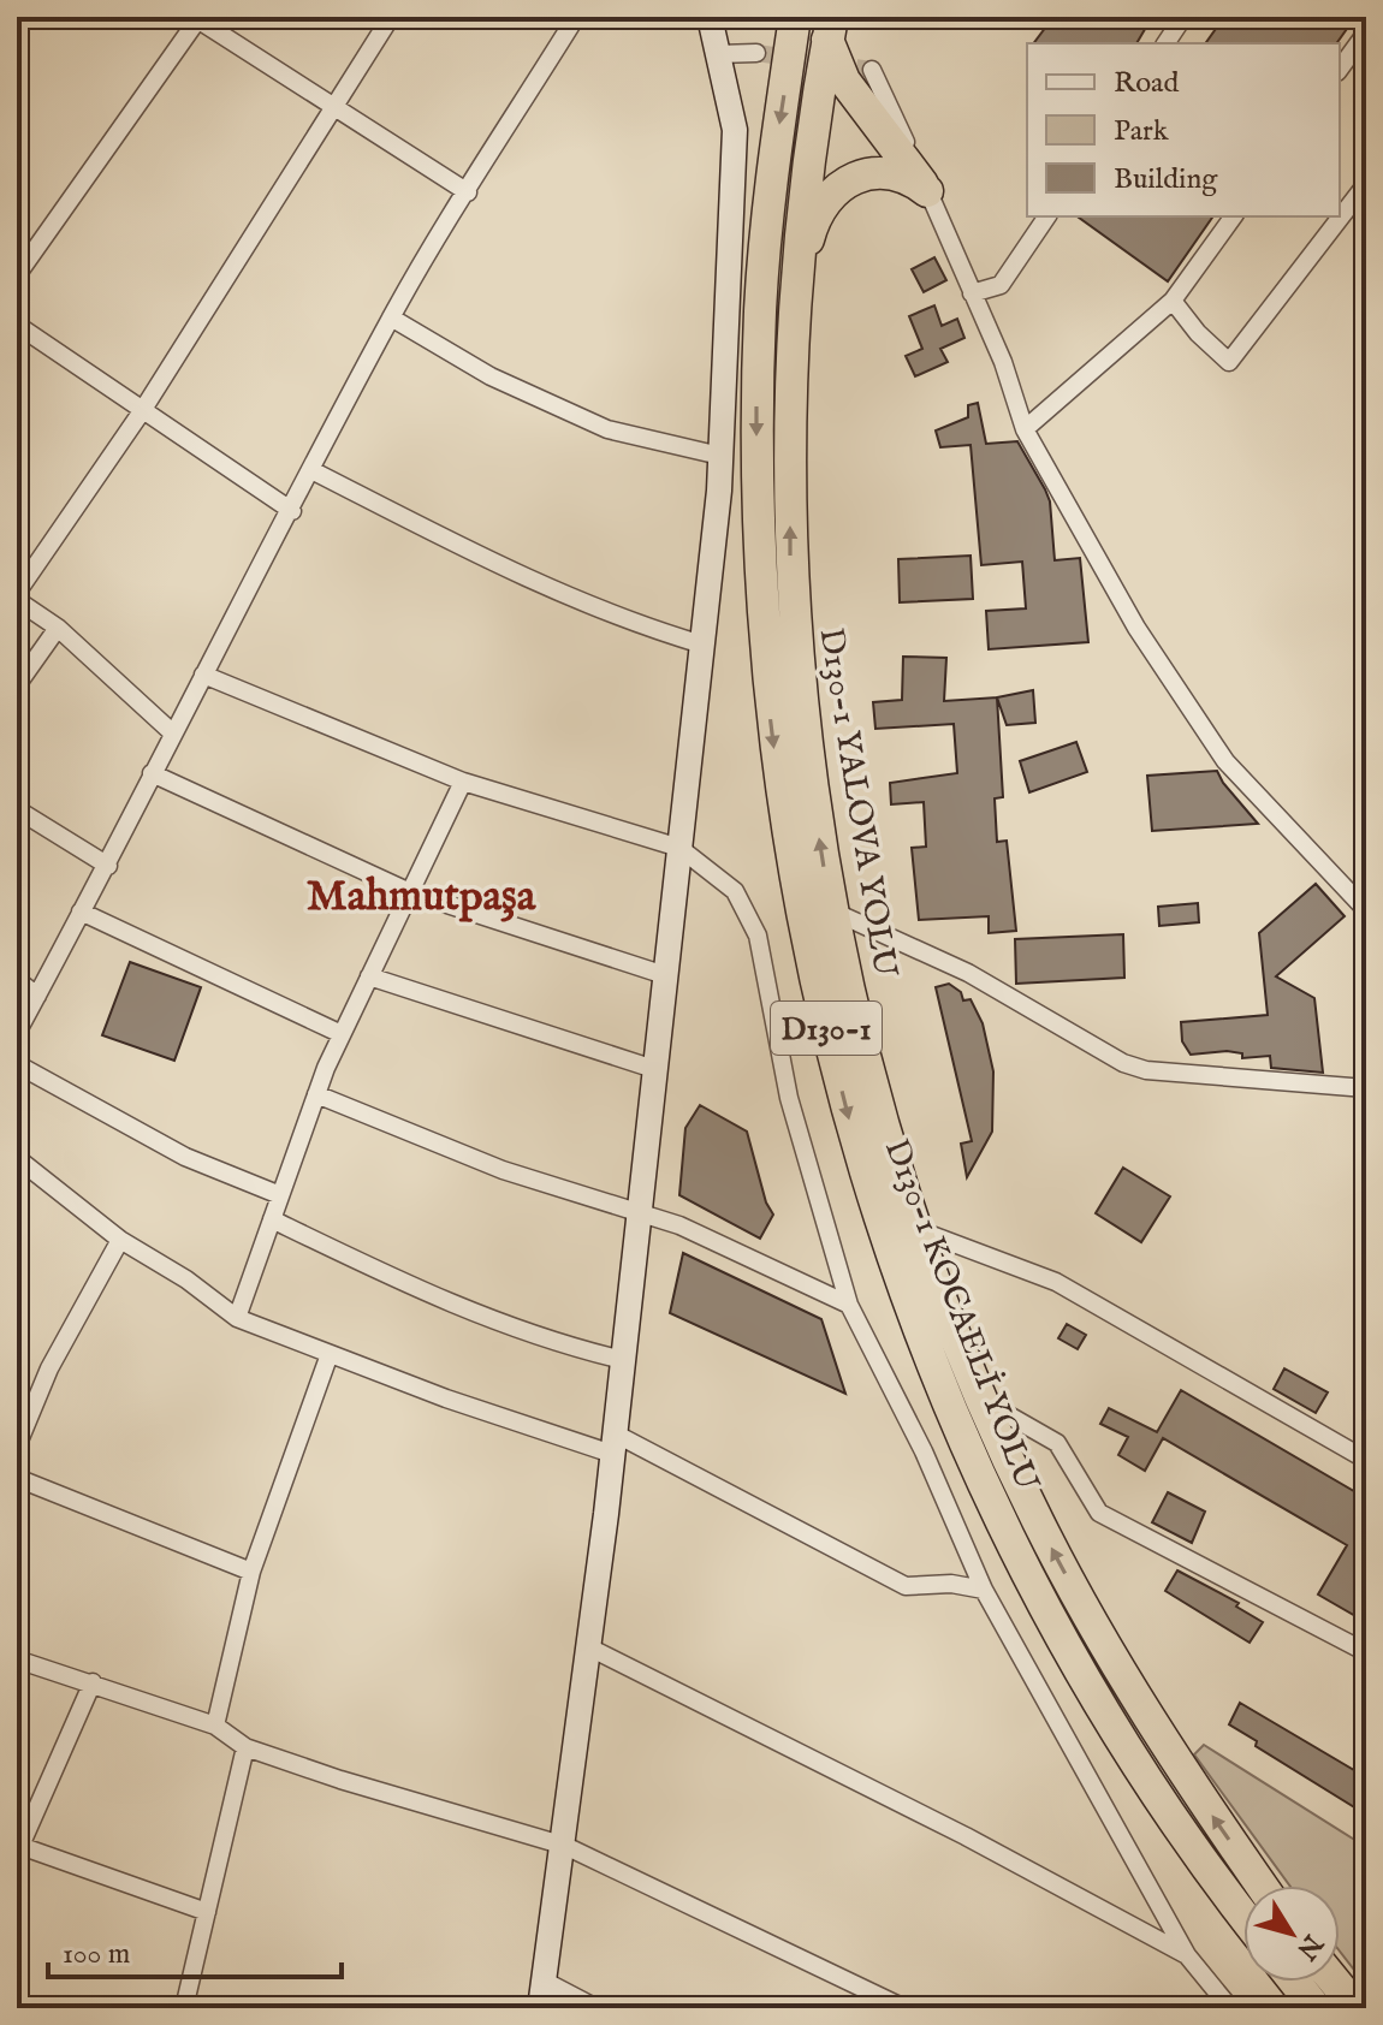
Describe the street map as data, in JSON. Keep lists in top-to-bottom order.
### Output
{
  "streets": {
    "highway": ["D130-1 YALOVA YOLU", "D130-1", "D130-1 KOCAELİ YOLU"]
  },
  "one_way": ["D130-1 YALOVA YOLU", "D130-1 KOCAELİ YOLU"],
  "districts": ["Mahmutpaşa"],
  "legend": ["Road", "Park", "Building"],
  "scale_bar": "100 m",
  "north": "bottom right"
}
